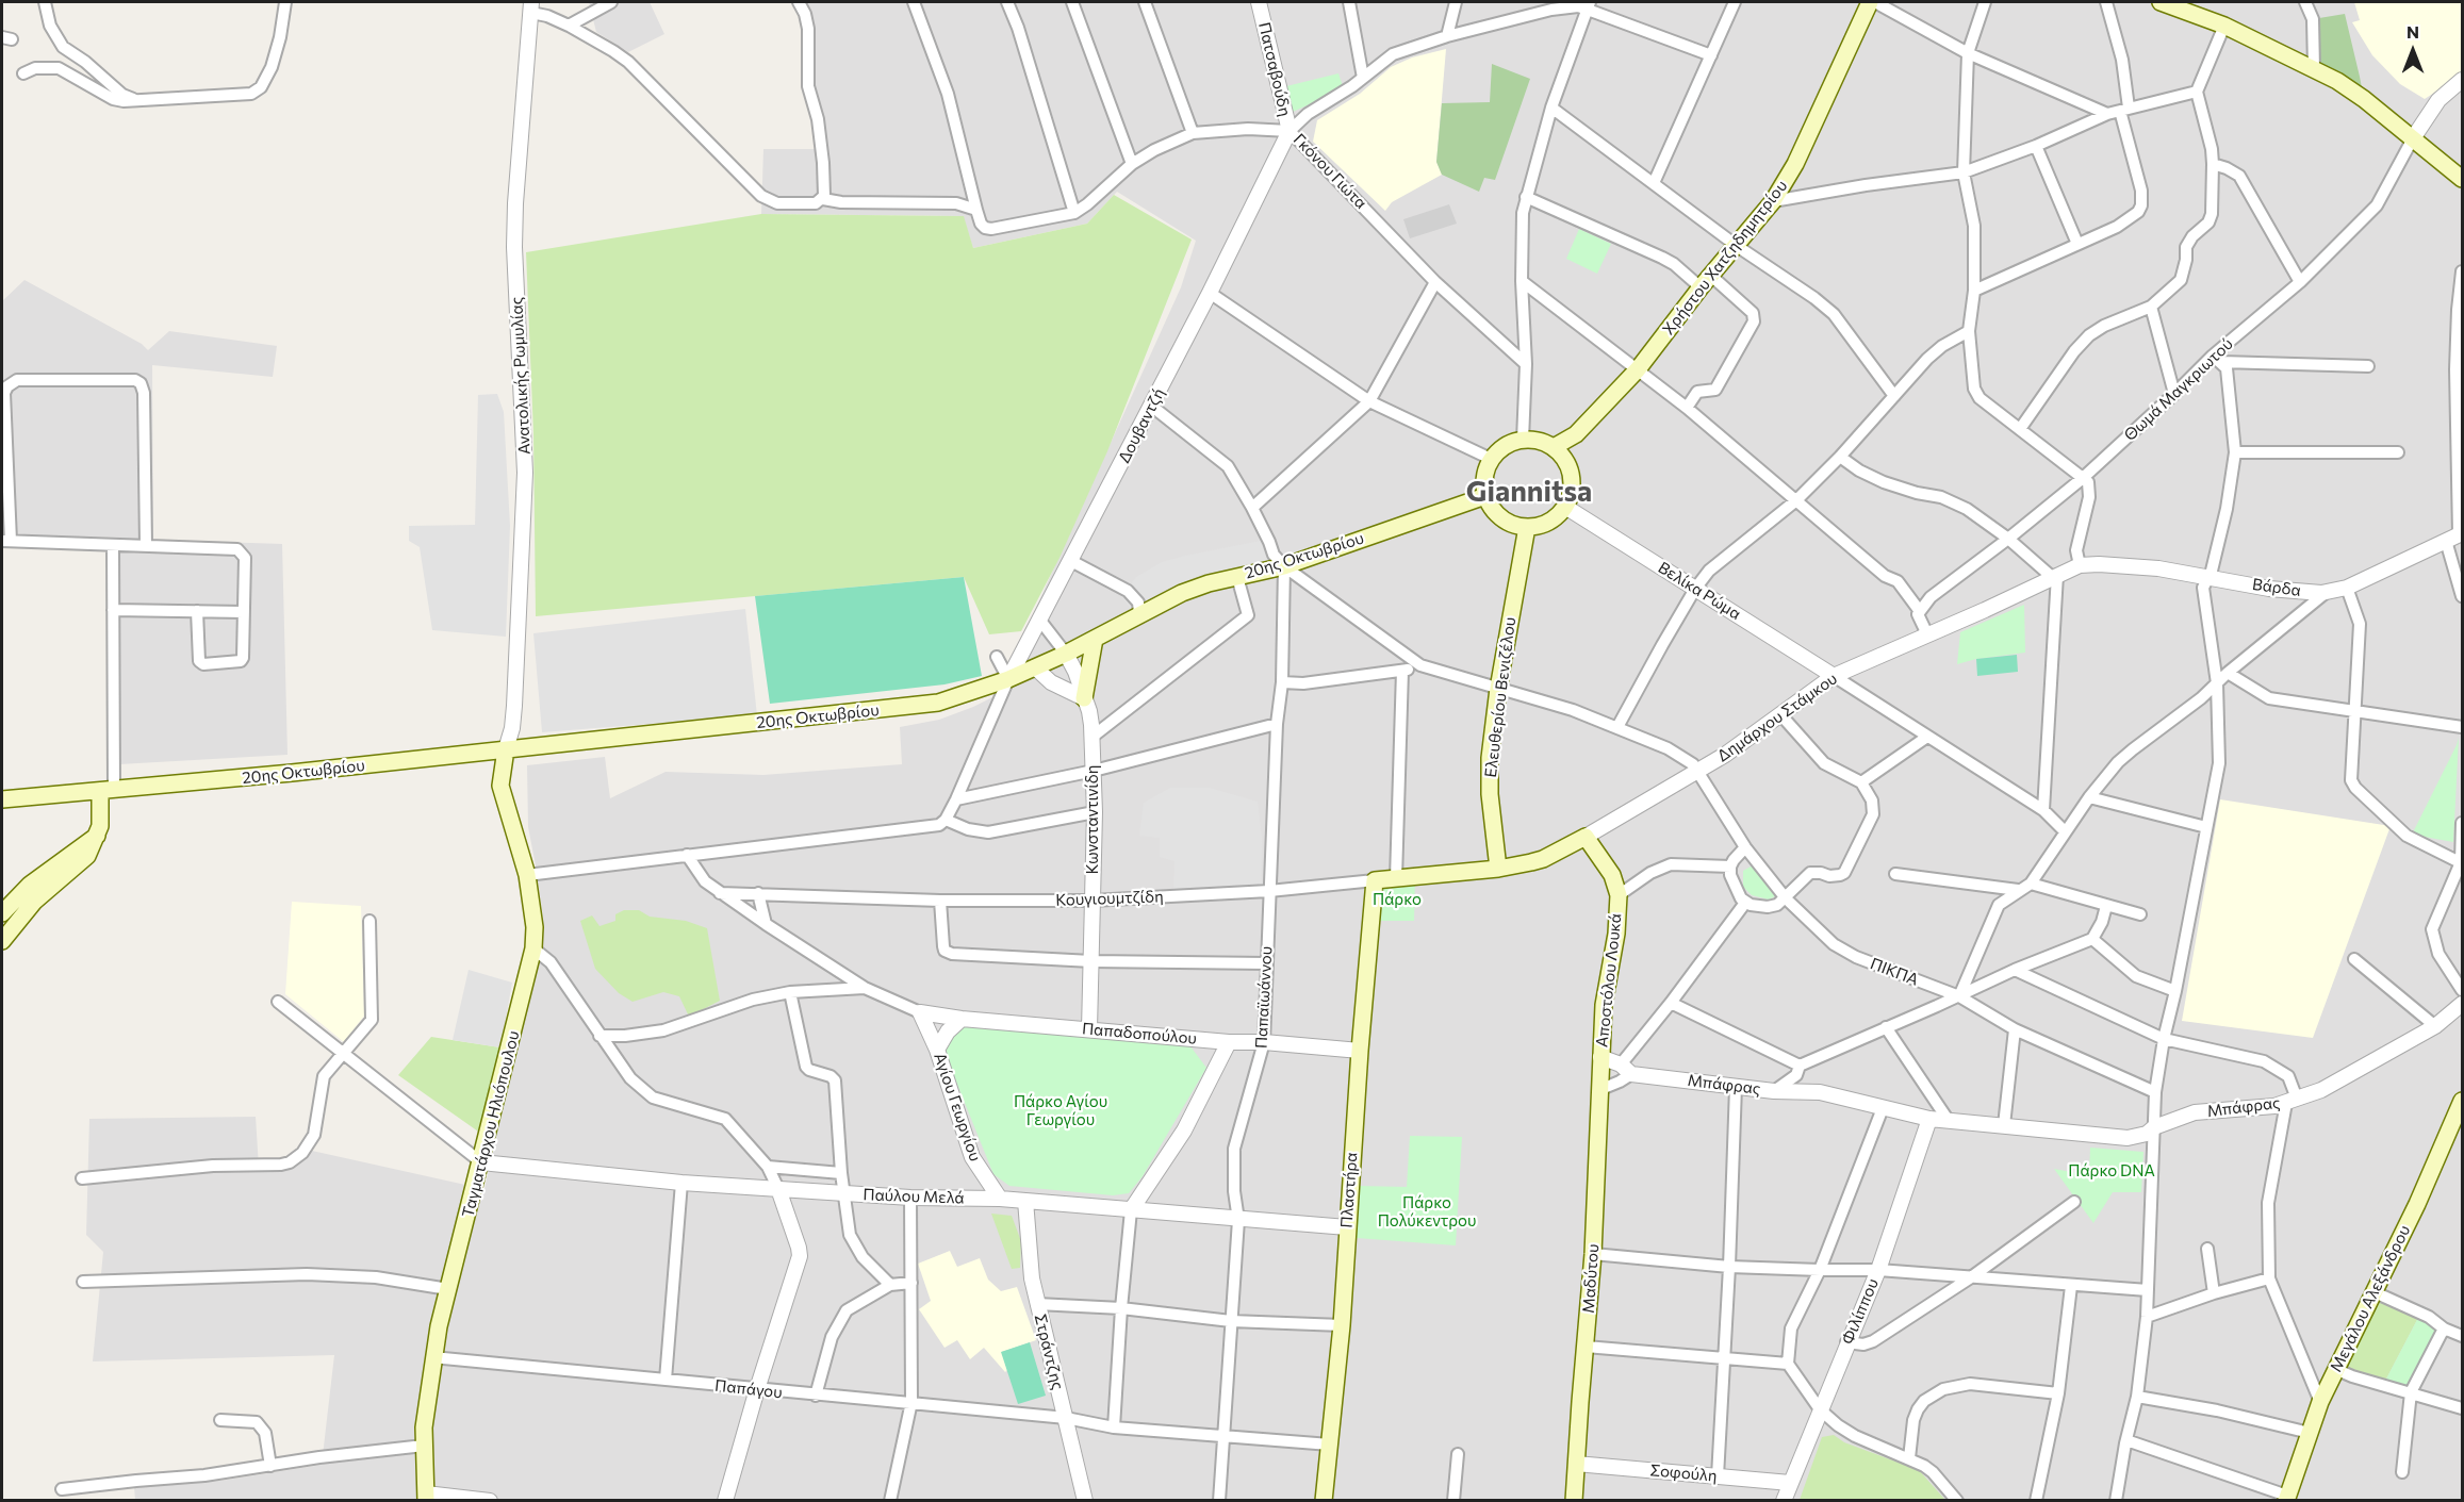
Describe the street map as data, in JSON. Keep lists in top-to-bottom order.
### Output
{
  "streets": {
    "main road": [
      "Χρήστου Χατζηδημητρίου",
      "20ης Οκτωβρίου",
      "Ελευθερίου Βενιζέλου",
      "Κουγιουμτζίδη",
      "Αποστόλου Λουκά",
      "Ταγματάρχου Ηλιόπουλου",
      "Πλαστήρα",
      "Μαδύτου",
      "Μεγάλου Αλεξάνδρου"
    ],
    "street": [
      "Πατσαβούδη",
      "Γκόνου Γιώτα",
      "Ανατολικής Ρωμυλίας",
      "Θωμά Μαγκριωτού",
      "Δουβαντζή",
      "Βάρδα",
      "Βελίκα Ρώμα",
      "Δημάρχου Στάμκου",
      "Κωνσταντινίδη",
      "ΠΙΚΠΑ",
      "Παπαϊωάννου",
      "Παπαδοπούλου",
      "Μπάφρας",
      "Αγίου Γεωργίου",
      "Παύλου Μελά",
      "Φιλίππου",
      "Στράντζης",
      "Παπάγου",
      "Σοφούλη"
    ]
  },
  "crossings": [
    ["Πατσαβούδη", "Γκόνου Γιώτα"],
    ["Πατσαβούδη", "Δουβαντζή"],
    ["Χρήστου Χατζηδημητρίου", "20ης Οκτωβρίου"],
    ["Χρήστου Χατζηδημητρίου", "Βελίκα Ρώμα"],
    ["Χρήστου Χατζηδημητρίου", "Ελευθερίου Βενιζέλου"],
    ["Ανατολικής Ρωμυλίας", "20ης Οκτωβρίου"],
    ["Ανατολικής Ρωμυλίας", "Ταγματάρχου Ηλιόπουλου"],
    ["Δουβαντζή", "20ης Οκτωβρίου"],
    ["20ης Οκτωβρίου", "Βελίκα Ρώμα"],
    ["20ης Οκτωβρίου", "Ελευθερίου Βενιζέλου"],
    ["20ης Οκτωβρίου", "Κωνσταντινίδη"],
    ["20ης Οκτωβρίου", "Παπαϊωάννου"],
    ["20ης Οκτωβρίου", "Ταγματάρχου Ηλιόπουλου"],
    ["Βάρδα", "Δημάρχου Στάμκου"],
    ["Βελίκα Ρώμα", "Ελευθερίου Βενιζέλου"],
    ["Βελίκα Ρώμα", "Δημάρχου Στάμκου"],
    ["Ελευθερίου Βενιζέλου", "Κουγιουμτζίδη"],
    ["Δημάρχου Στάμκου", "Κουγιουμτζίδη"],
    ["Δημάρχου Στάμκου", "ΠΙΚΠΑ"],
    ["Δημάρχου Στάμκου", "Αποστόλου Λουκά"],
    ["Κωνσταντινίδη", "Κουγιουμτζίδη"],
    ["Κωνσταντινίδη", "Παπαδοπούλου"],
    ["Κουγιουμτζίδη", "Αποστόλου Λουκά"],
    ["Κουγιουμτζίδη", "Παπαϊωάννου"],
    ["Κουγιουμτζίδη", "Πλαστήρα"],
    ["Αποστόλου Λουκά", "Μπάφρας"],
    ["Αποστόλου Λουκά", "Μαδύτου"],
    ["Παπαϊωάννου", "Παπαδοπούλου"],
    ["Παπαϊωάννου", "Παύλου Μελά"],
    ["Παπαϊωάννου", "Παπάγου"],
    ["Παπαδοπούλου", "Αγίου Γεωργίου"],
    ["Παπαδοπούλου", "Πλαστήρα"],
    ["Μπάφρας", "Μαδύτου"],
    ["Μπάφρας", "Φιλίππου"],
    ["Αγίου Γεωργίου", "Παύλου Μελά"],
    ["Ταγματάρχου Ηλιόπουλου", "Παύλου Μελά"],
    ["Ταγματάρχου Ηλιόπουλου", "Παπάγου"],
    ["Πλαστήρα", "Παύλου Μελά"],
    ["Πλαστήρα", "Παπάγου"],
    ["Παύλου Μελά", "Στράντζης"],
    ["Μαδύτου", "Σοφούλη"],
    ["Φιλίππου", "Σοφούλη"],
    ["Στράντζης", "Παπάγου"]
  ],
  "districts": ["Giannitsa"],
  "parks": [
    "Πάρκο",
    "Πάρκο Αγίου Γεωργίου",
    "Πάρκο DNA",
    "Πάρκο Πολύκεντρου"
  ],
  "north": "top"
}
